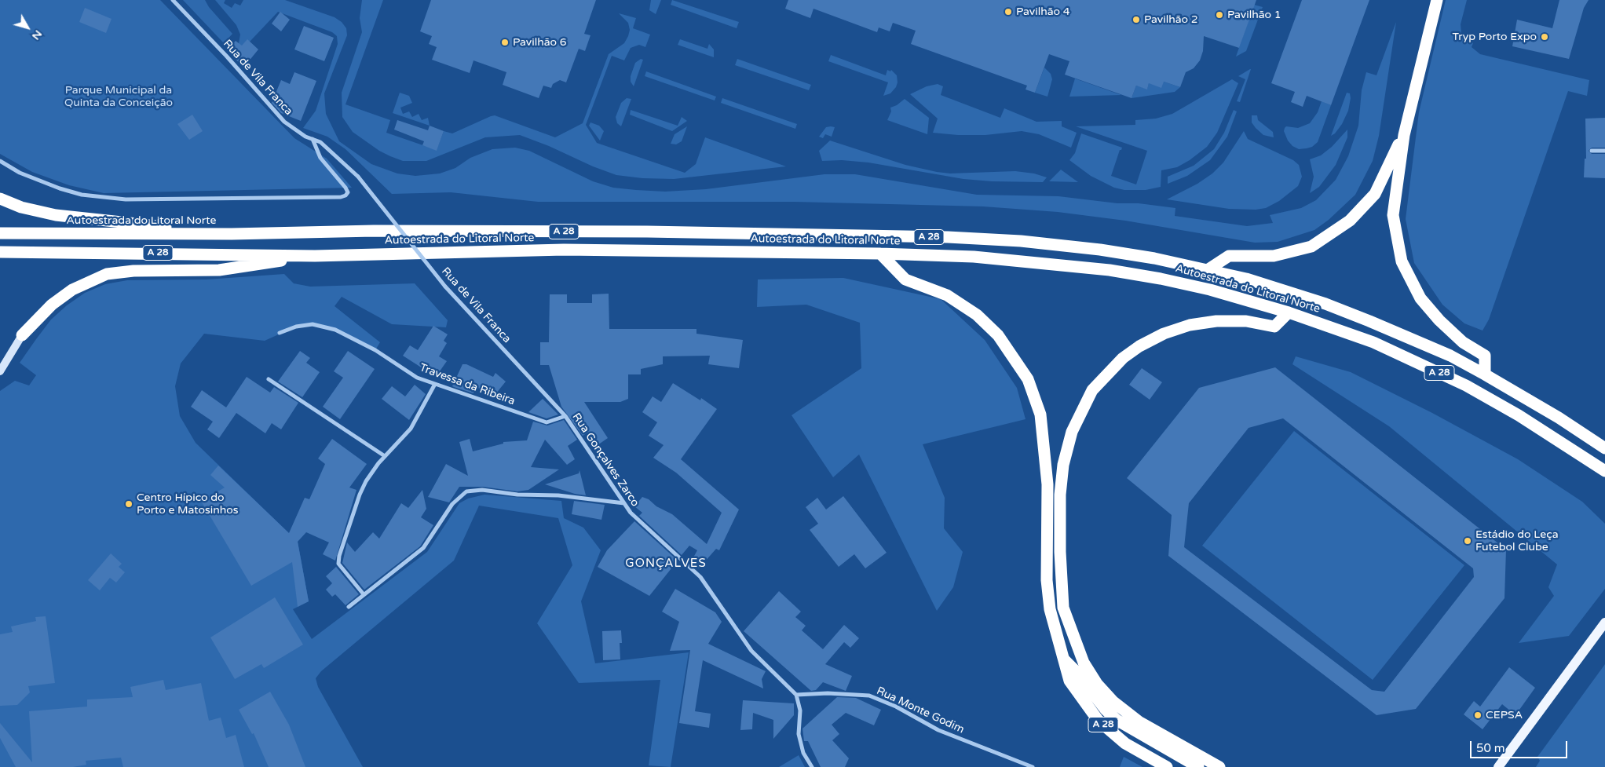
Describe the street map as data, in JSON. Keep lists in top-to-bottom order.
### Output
{
  "streets": {
    "highway": ["Autoestrada do Litoral Norte", "A 28"],
    "street": [
      "Rua de Vila Franca",
      "Travessa da Ribeira",
      "Rua Gonçalves Zarco",
      "Rua Monte Godim"
    ]
  },
  "crossings": [
    ["Rua de Vila Franca", "Rua Gonçalves Zarco"],
    ["Travessa da Ribeira", "Rua Gonçalves Zarco"],
    ["Rua Gonçalves Zarco", "Rua Monte Godim"]
  ],
  "districts": ["GONÇALVES"],
  "parks": ["Parque Municipal da Quinta da Conceição"],
  "places": [
    "Pavilhão 4",
    "Pavilhão 1",
    "Pavilhão 2",
    "Tryp Porto Expo",
    "Pavilhão 6",
    "Centro Hípico do Porto e Matosinhos",
    "Estádio do Leça Futebol Clube",
    "CEPSA"
  ],
  "scale_bar": "50 m",
  "north": "bottom right"
}
